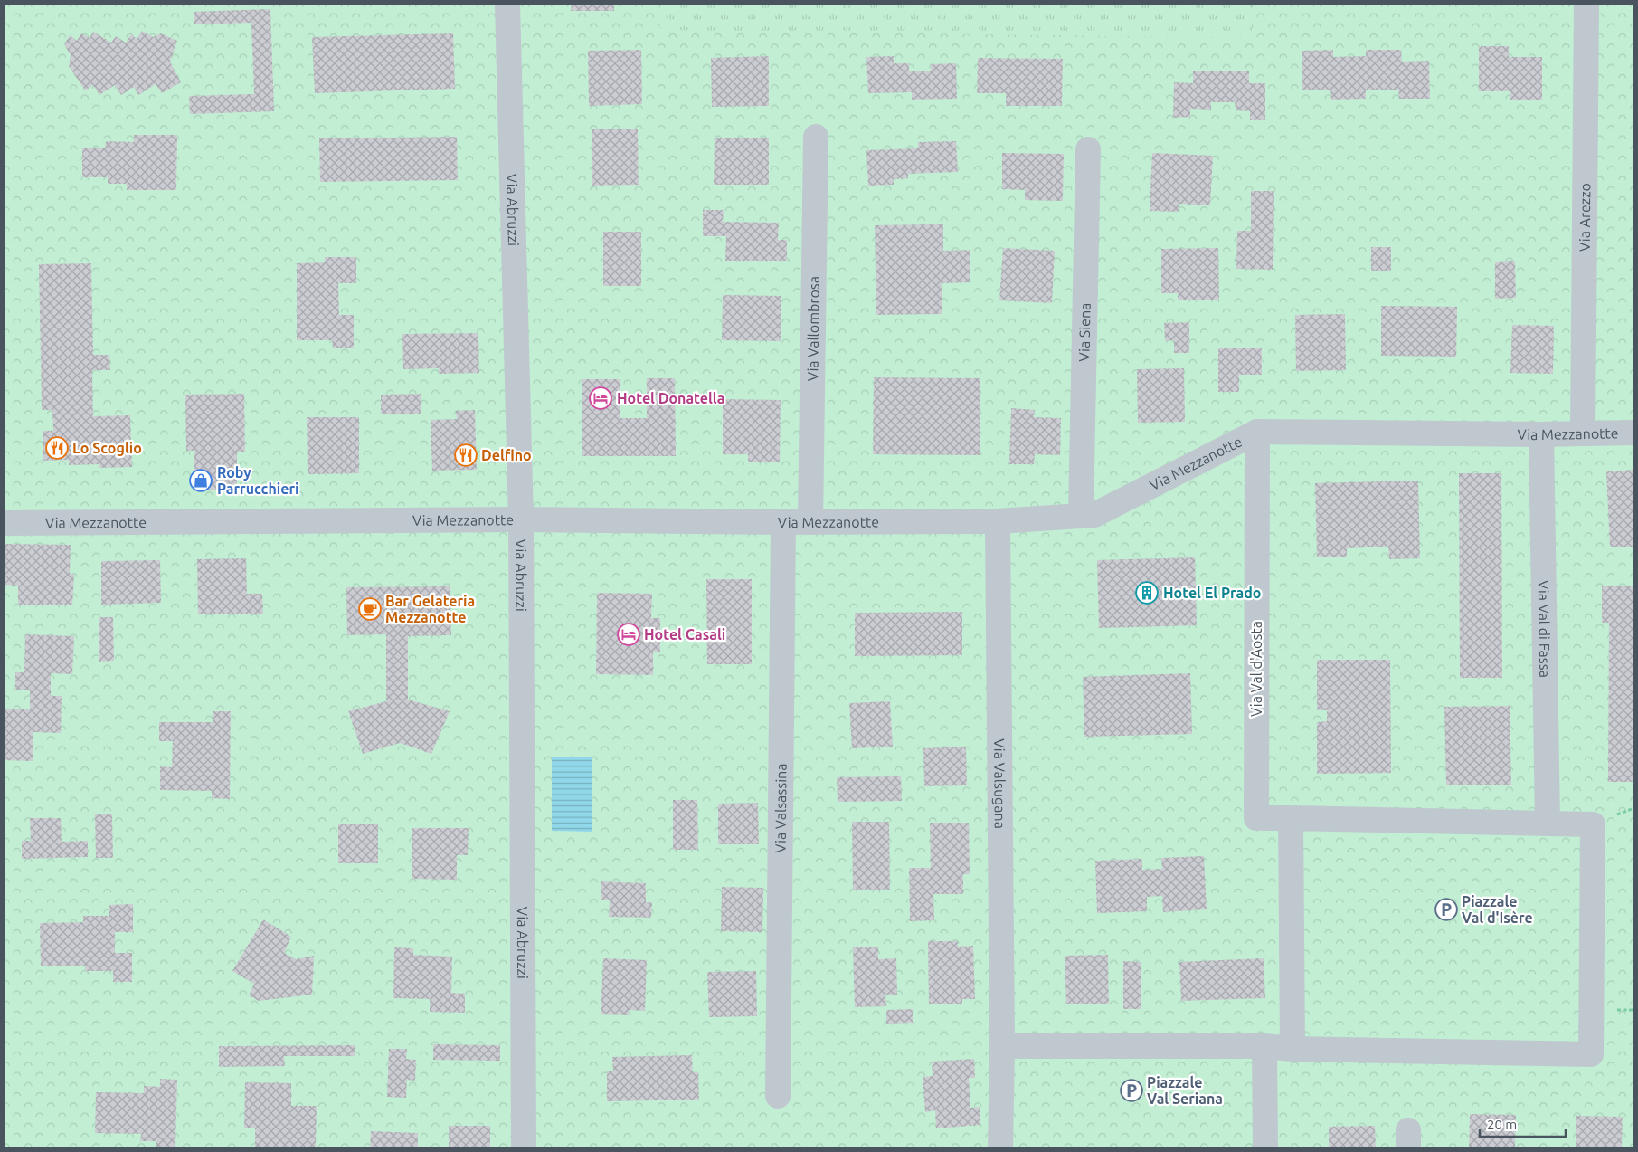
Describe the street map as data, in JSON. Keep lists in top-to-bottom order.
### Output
{
  "streets": {
    "street": [
      "Via Abruzzi",
      "Via Arezzo",
      "Via Vallombrosa",
      "Via Siena",
      "Via Mezzanotte",
      "Via Val di Fassa",
      "Via Val d'Aosta",
      "Via Valsugana",
      "Via Valsassina"
    ]
  },
  "crossings": [
    ["Via Abruzzi", "Via Mezzanotte"],
    ["Via Arezzo", "Via Mezzanotte"],
    ["Via Vallombrosa", "Via Mezzanotte"],
    ["Via Siena", "Via Mezzanotte"],
    ["Via Mezzanotte", "Via Val di Fassa"],
    ["Via Mezzanotte", "Via Val d'Aosta"],
    ["Via Mezzanotte", "Via Valsugana"],
    ["Via Mezzanotte", "Via Valsassina"]
  ],
  "places": {
    "hotel": ["Hotel Donatella", "Hotel Casali"],
    "restaurant": ["Lo Scoglio", "Delfino"],
    "shop": ["Roby Parrucchieri"],
    "building": ["Hotel El Prado"],
    "cafe": ["Bar Gelateria Mezzanotte"],
    "parking": ["Piazzale Val d'Isère", "Piazzale Val Seriana"]
  },
  "scale_bar": "20 m"
}
